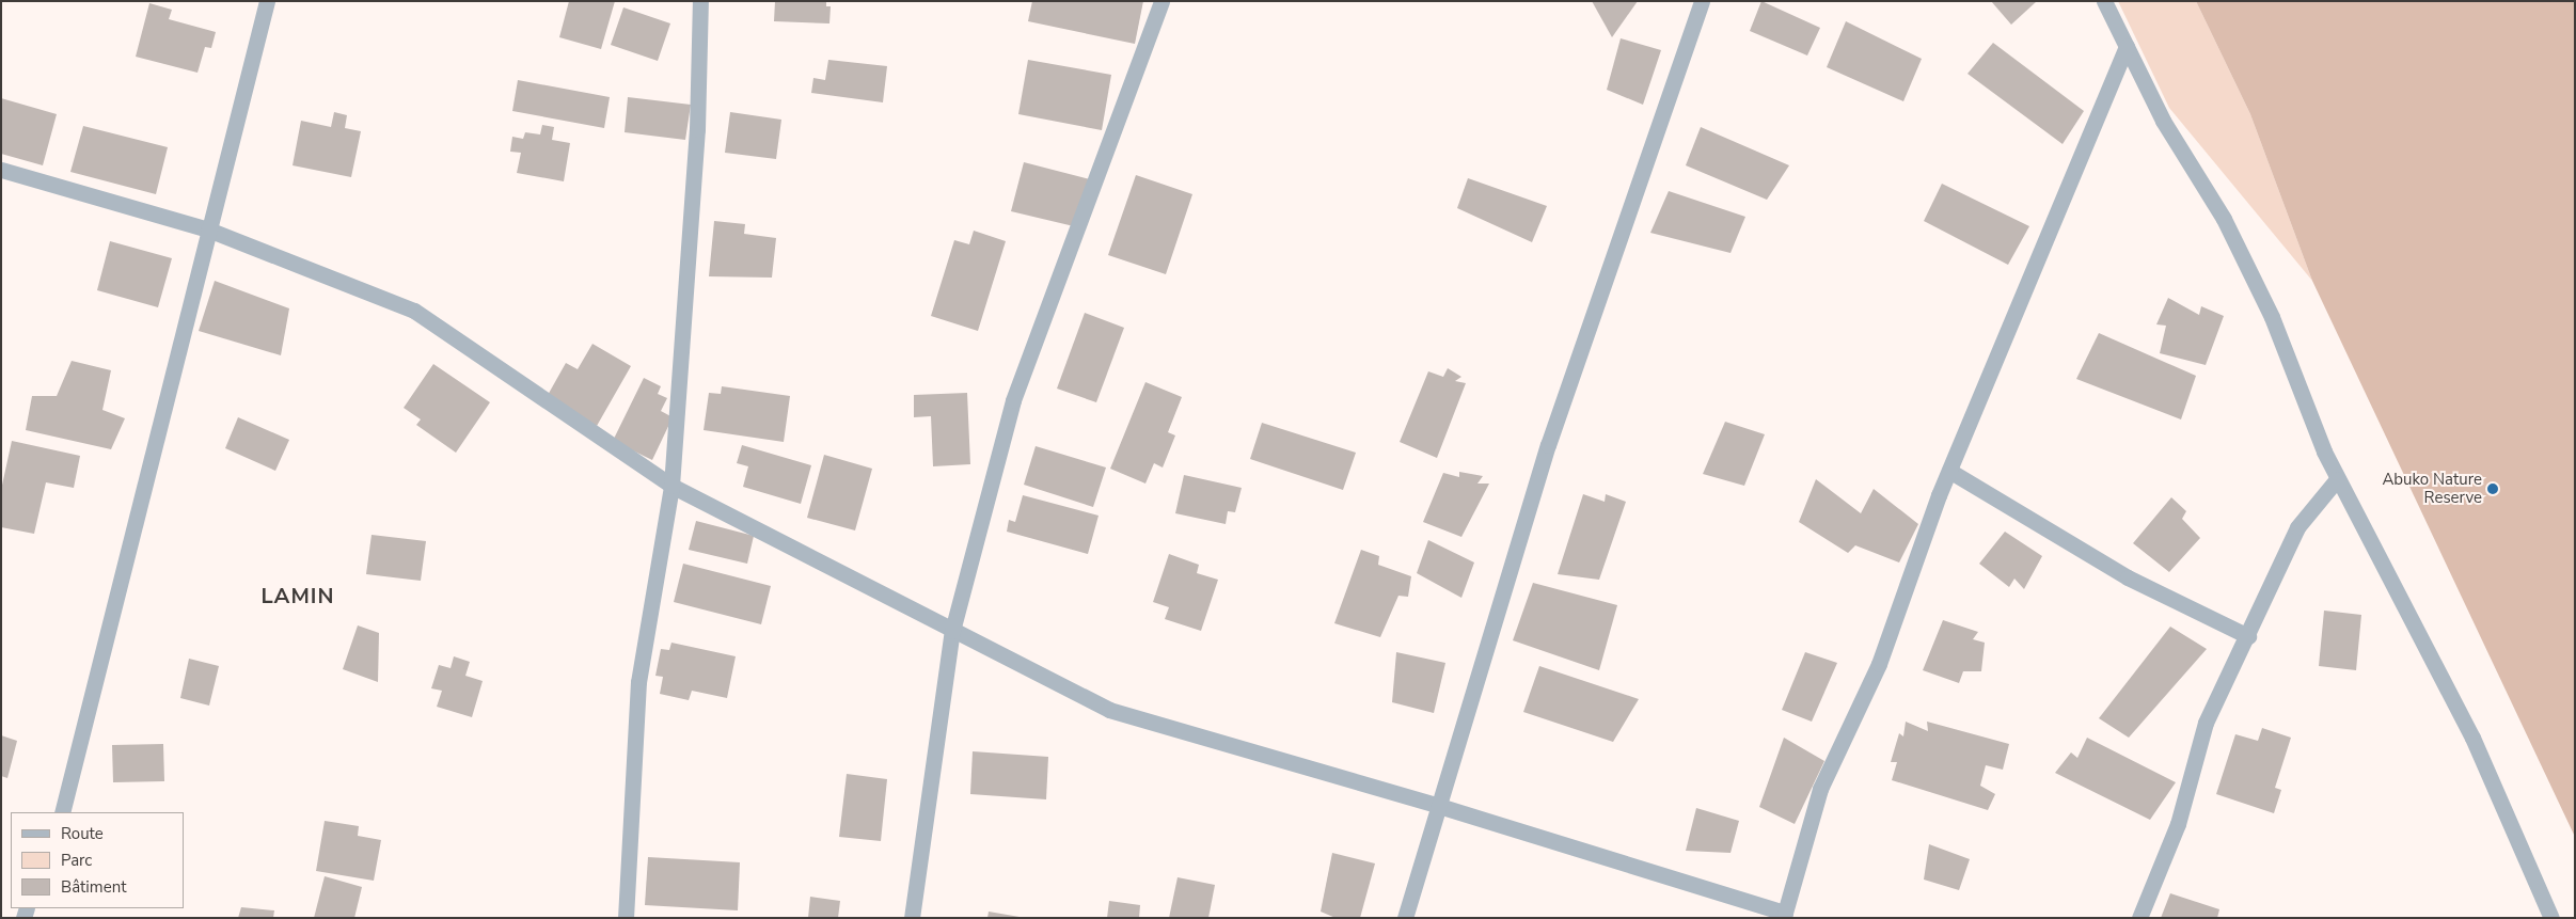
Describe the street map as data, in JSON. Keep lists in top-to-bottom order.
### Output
{
  "districts": ["LAMIN"],
  "places": ["Abuko Nature Reserve"],
  "legend": ["Route", "Parc", "Bâtiment"]
}
